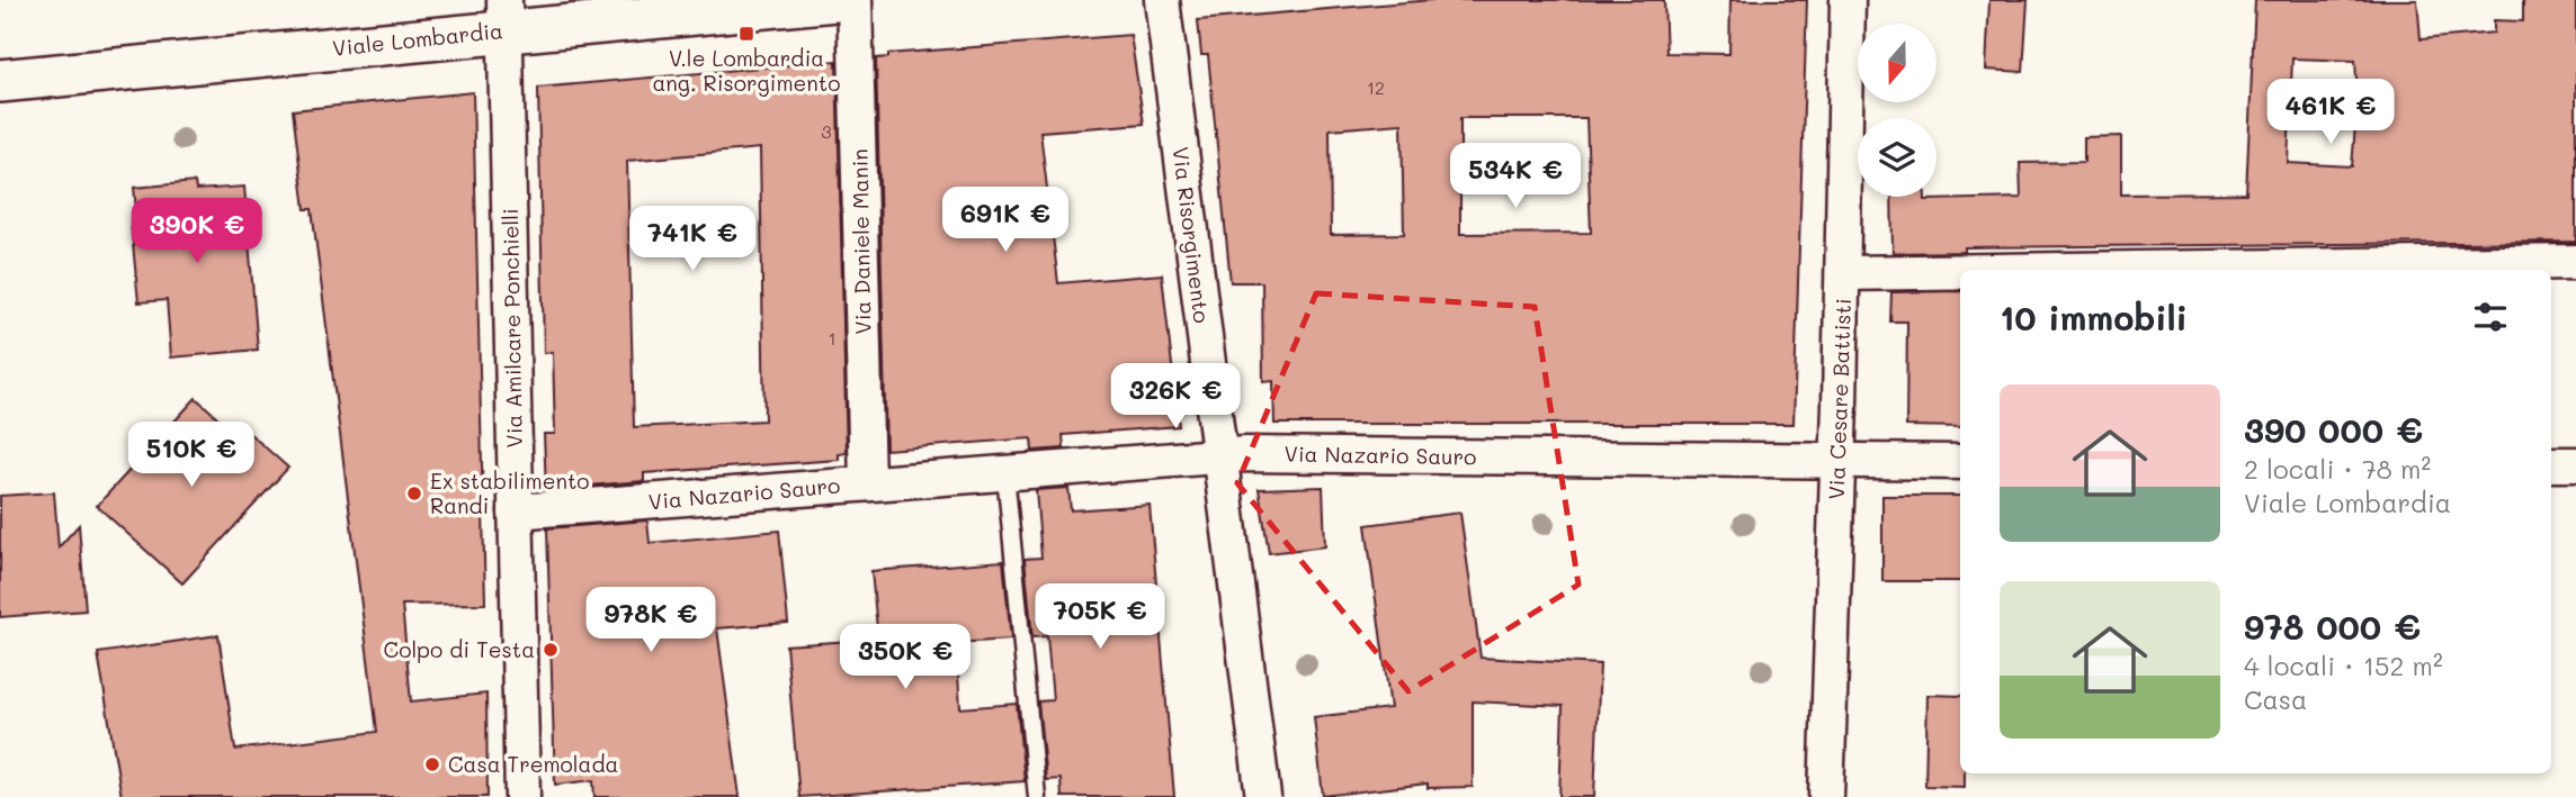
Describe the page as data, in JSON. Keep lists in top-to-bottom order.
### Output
{
  "streets": {
    "street": [
      "Viale Lombardia",
      "Via Risorgimento",
      "Via Daniele Manin",
      "Via Amilcare Ponchielli",
      "Via Cesare Battisti",
      "Via Nazario Sauro"
    ]
  },
  "crossings": [
    ["Viale Lombardia", "Via Amilcare Ponchielli"],
    ["Via Risorgimento", "Via Nazario Sauro"],
    ["Via Daniele Manin", "Via Nazario Sauro"],
    ["Via Amilcare Ponchielli", "Via Nazario Sauro"],
    ["Via Cesare Battisti", "Via Nazario Sauro"]
  ],
  "places": {
    "transit": ["V.le Lombardia ang. Risorgimento"],
    "other": ["Ex stabilimento Randi", "Colpo di Testa", "Casa Tremolada"]
  },
  "house_numbers": ["12", "3", "1"],
  "north": "bottom",
  "page": {
    "price": [
      "461K €",
      "534K €",
      "691K €",
      "390K €",
      "741K €",
      "326K €",
      "510K €",
      "705K €",
      "978K €",
      "350K €"
    ],
    "heading": "10 immobili",
    "list": [
      {
        "name": "390 000 €",
        "note": "2 locali · 78 m² · Viale Lombardia"
      },
      {
        "name": "978 000 €",
        "note": "4 locali · 152 m² · Casa"
      }
    ]
  }
}
